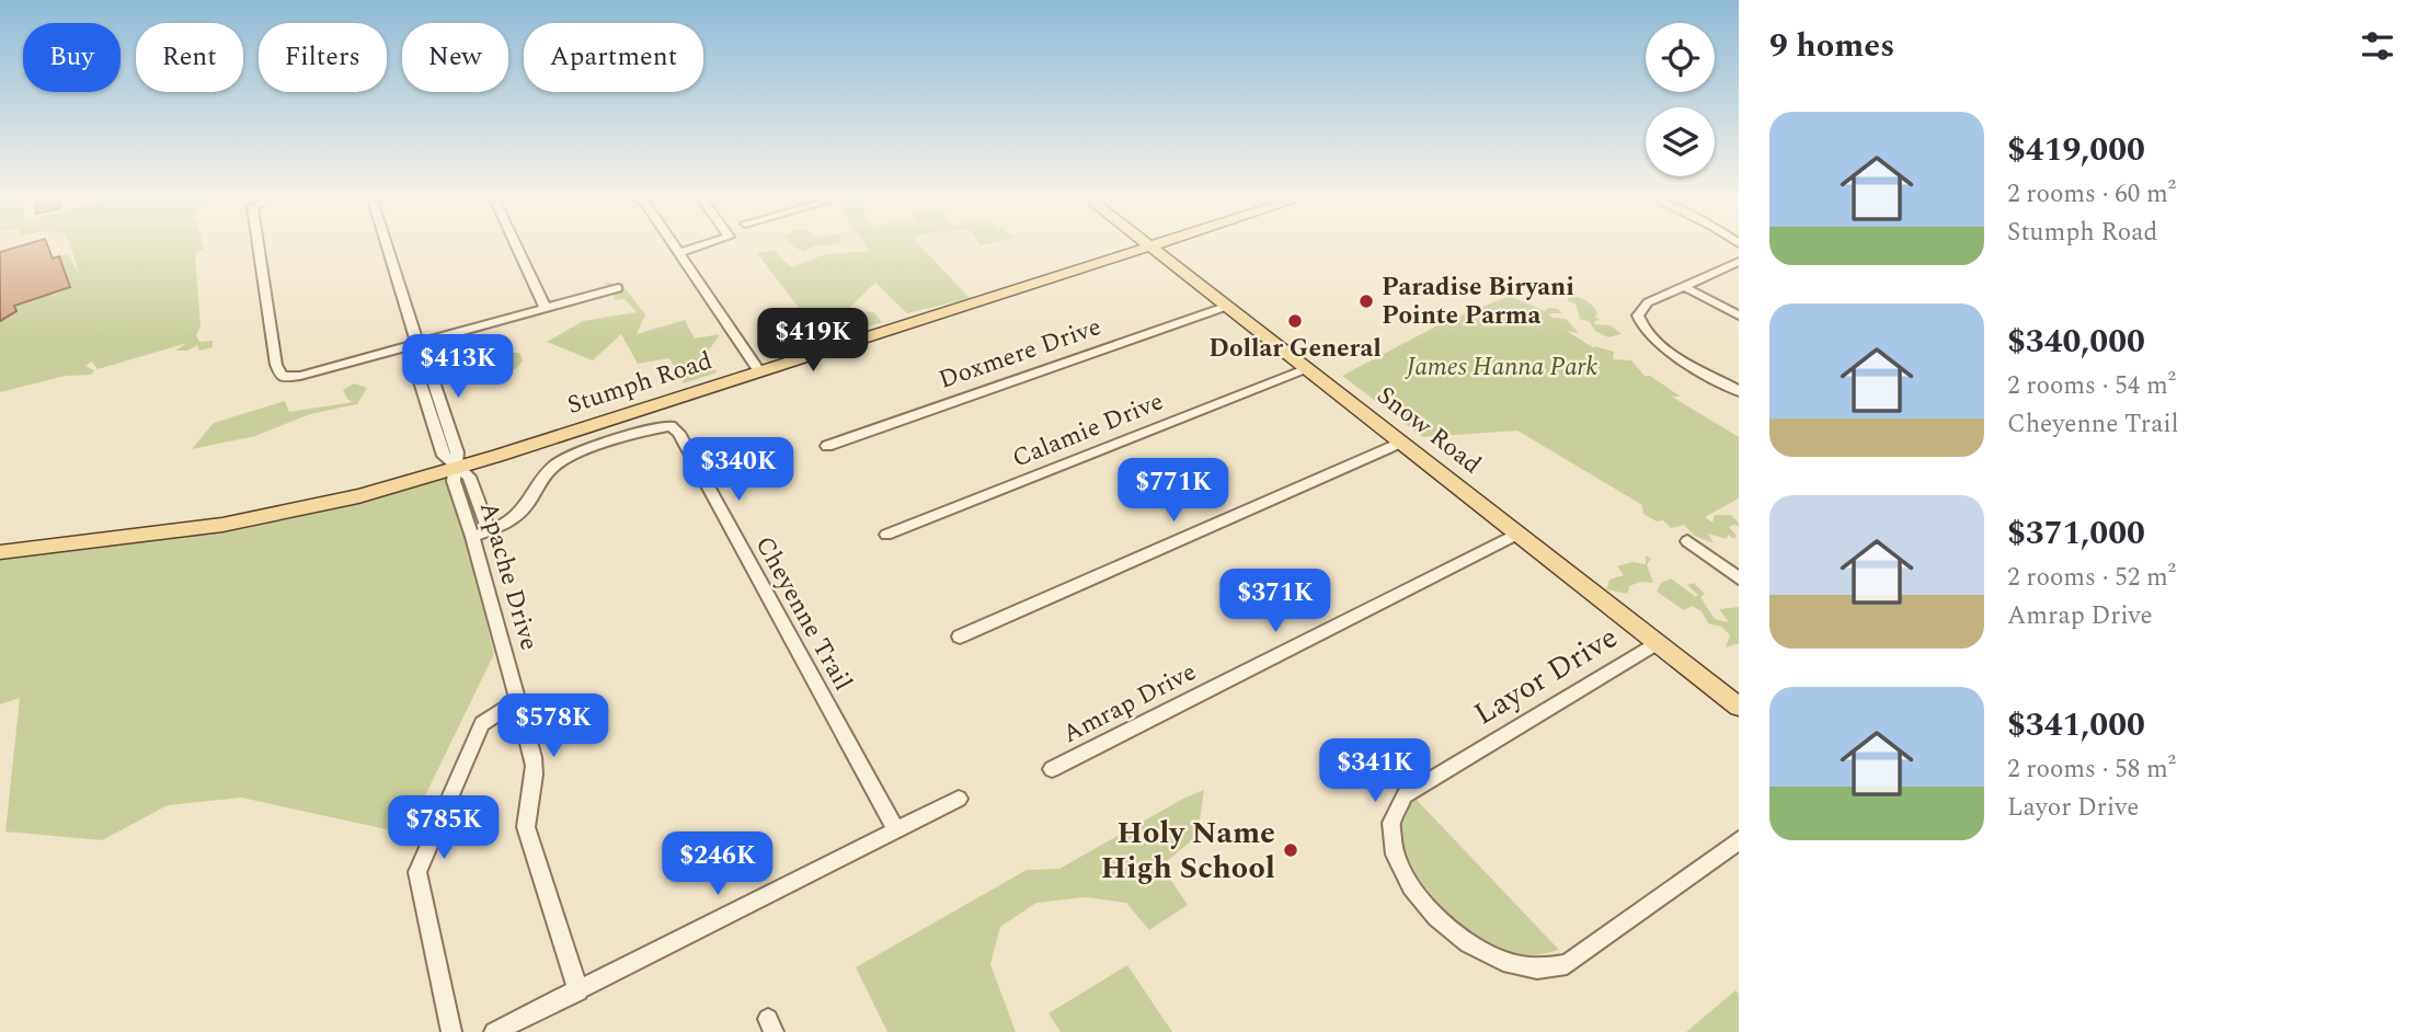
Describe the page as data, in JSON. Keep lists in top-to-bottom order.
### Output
{
  "streets": {
    "main road": ["Stumph Road", "Snow Road"],
    "street": [
      "Doxmere Drive",
      "Calamie Drive",
      "Apache Drive",
      "Cheyenne Trail",
      "Layor Drive",
      "Amrap Drive"
    ]
  },
  "crossings": [
    ["Doxmere Drive", "Snow Road"],
    ["Stumph Road", "Snow Road"],
    ["Stumph Road", "Apache Drive"],
    ["Calamie Drive", "Snow Road"],
    ["Snow Road", "Layor Drive"],
    ["Snow Road", "Amrap Drive"],
    ["Apache Drive", "Cheyenne Trail"]
  ],
  "parks": ["James Hanna Park"],
  "places": ["Paradise Biryani Pointe Parma", "Dollar General", "Holy Name High School"],
  "page": {
    "heading": "9 homes",
    "chip": [
      "Buy",
      "Rent",
      "Filters",
      "New",
      "Apartment"
    ],
    "list": [
      {
        "name": "$419,000",
        "note": "2 rooms · 60 m² · Stumph Road"
      },
      {
        "name": "$340,000",
        "note": "2 rooms · 54 m² · Cheyenne Trail"
      },
      {
        "name": "$371,000",
        "note": "2 rooms · 52 m² · Amrap Drive"
      },
      {
        "name": "$341,000",
        "note": "2 rooms · 58 m² · Layor Drive"
      }
    ],
    "price": [
      "$419K",
      "$413K",
      "$340K",
      "$771K",
      "$371K",
      "$578K",
      "$341K",
      "$785K",
      "$246K"
    ]
  }
}
